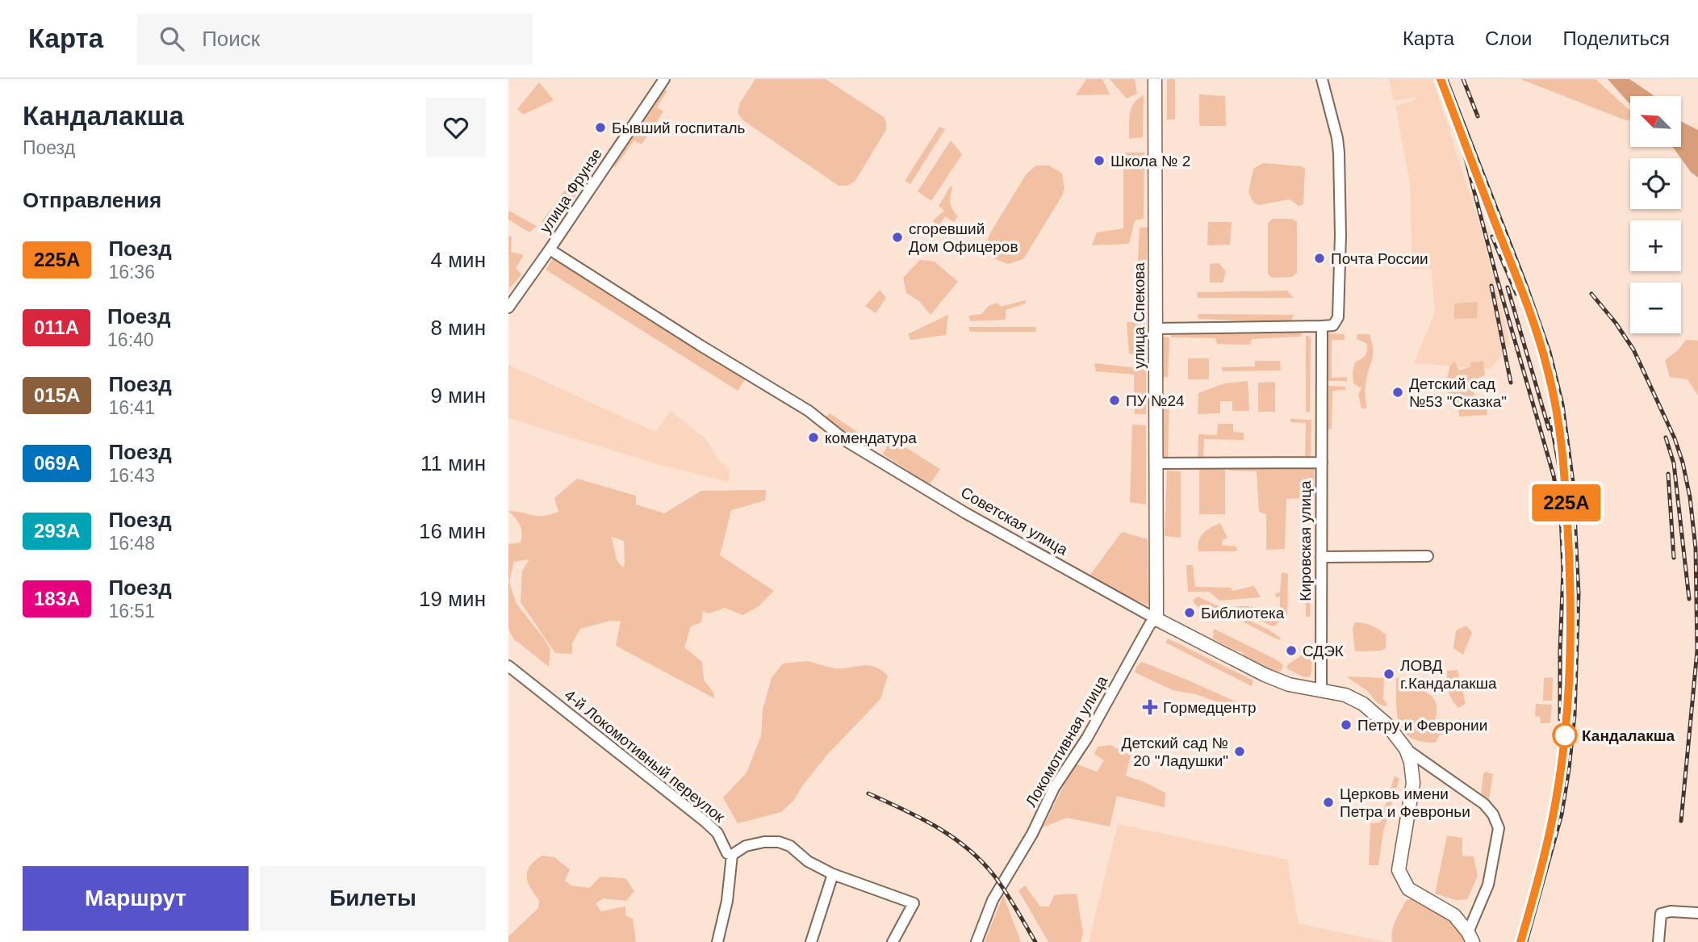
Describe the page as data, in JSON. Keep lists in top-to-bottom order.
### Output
{
  "streets": {
    "main road": ["улица Спекова", "Советская улица"],
    "street": [
      "улица Фрунзе",
      "Кировская улица",
      "Локомотивная улица",
      "4-й Локомотивный переулок"
    ]
  },
  "crossings": [
    ["улица Фрунзе", "Советская улица"],
    ["улица Спекова", "Советская улица"],
    ["улица Спекова", "Локомотивная улица"],
    ["Советская улица", "Кировская улица"],
    ["Советская улица", "Локомотивная улица"]
  ],
  "places": {
    "other": [
      "Бывший госпиталь",
      "Школа № 2",
      "сгоревший Дом Офицеров",
      "Почта России",
      "Детский сад №53 \"Сказка\"",
      "ПУ №24",
      "комендатура",
      "Библиотека",
      "СДЭК",
      "ЛОВД г.Кандалакша",
      "Петру и Февронии",
      "Кандалакша",
      "Детский сад № 20 \"Ладушки\"",
      "Церковь имени Петра и Февроньи"
    ],
    "health": ["Гормедцентр"]
  },
  "north": "top left",
  "page": {
    "header": "Карта",
    "search": "Поиск",
    "nav": ["Карта", "Слои", "Поделиться"],
    "heading": [
      ["Кандалакша", "Поезд"],
      "Отправления"
    ],
    "on_map": "225А",
    "map_buttons": ["+", "−"],
    "list": [
      {
        "mark": "225А",
        "name": "Поезд",
        "note": "16:36",
        "value": "4 мин"
      },
      {
        "mark": "011А",
        "name": "Поезд",
        "note": "16:40",
        "value": "8 мин"
      },
      {
        "mark": "015А",
        "name": "Поезд",
        "note": "16:41",
        "value": "9 мин"
      },
      {
        "mark": "069А",
        "name": "Поезд",
        "note": "16:43",
        "value": "11 мин"
      },
      {
        "mark": "293А",
        "name": "Поезд",
        "note": "16:48",
        "value": "16 мин"
      },
      {
        "mark": "183А",
        "name": "Поезд",
        "note": "16:51",
        "value": "19 мин"
      }
    ],
    "buttons": ["Маршрут", "Билеты"]
  }
}
